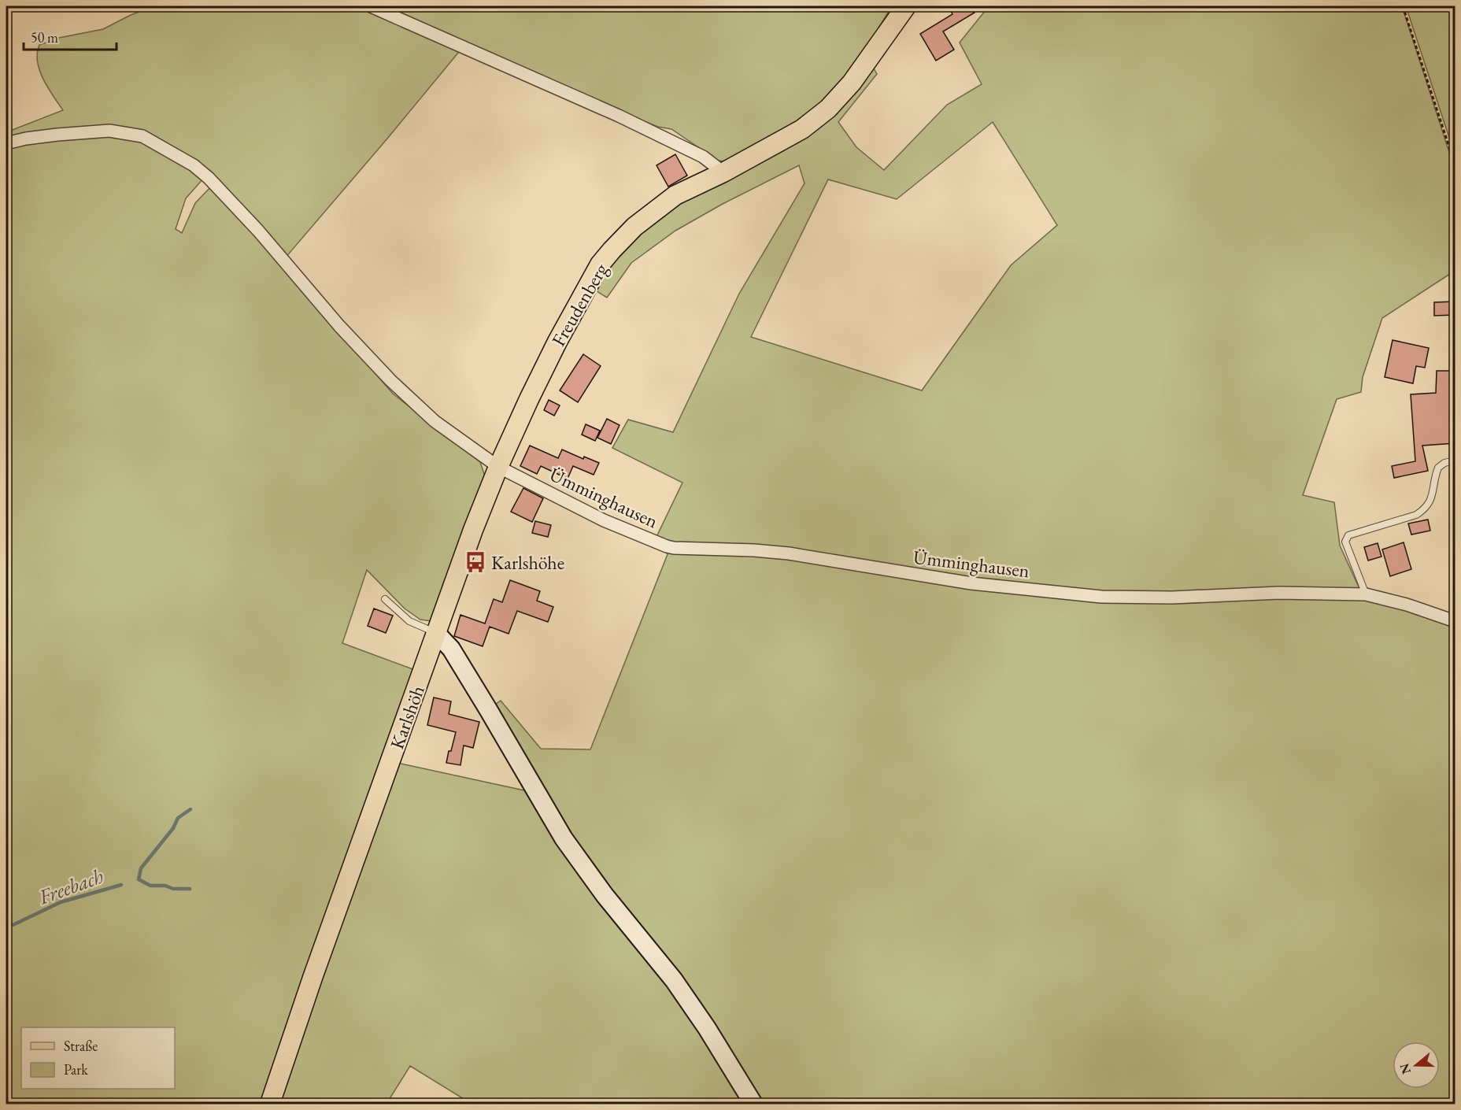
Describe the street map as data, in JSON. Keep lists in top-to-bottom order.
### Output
{
  "streets": {
    "main road": ["Freudenberg", "Karlshöh"],
    "street": ["Ümminghausen"]
  },
  "crossings": [
    ["Freudenberg", "Ümminghausen"],
    ["Freudenberg", "Karlshöh"]
  ],
  "water": ["Freebach"],
  "places": {
    "bus stop": ["Karlshöhe"]
  },
  "legend": ["Straße", "Park"],
  "scale_bar": "50 m",
  "north": "left"
}
